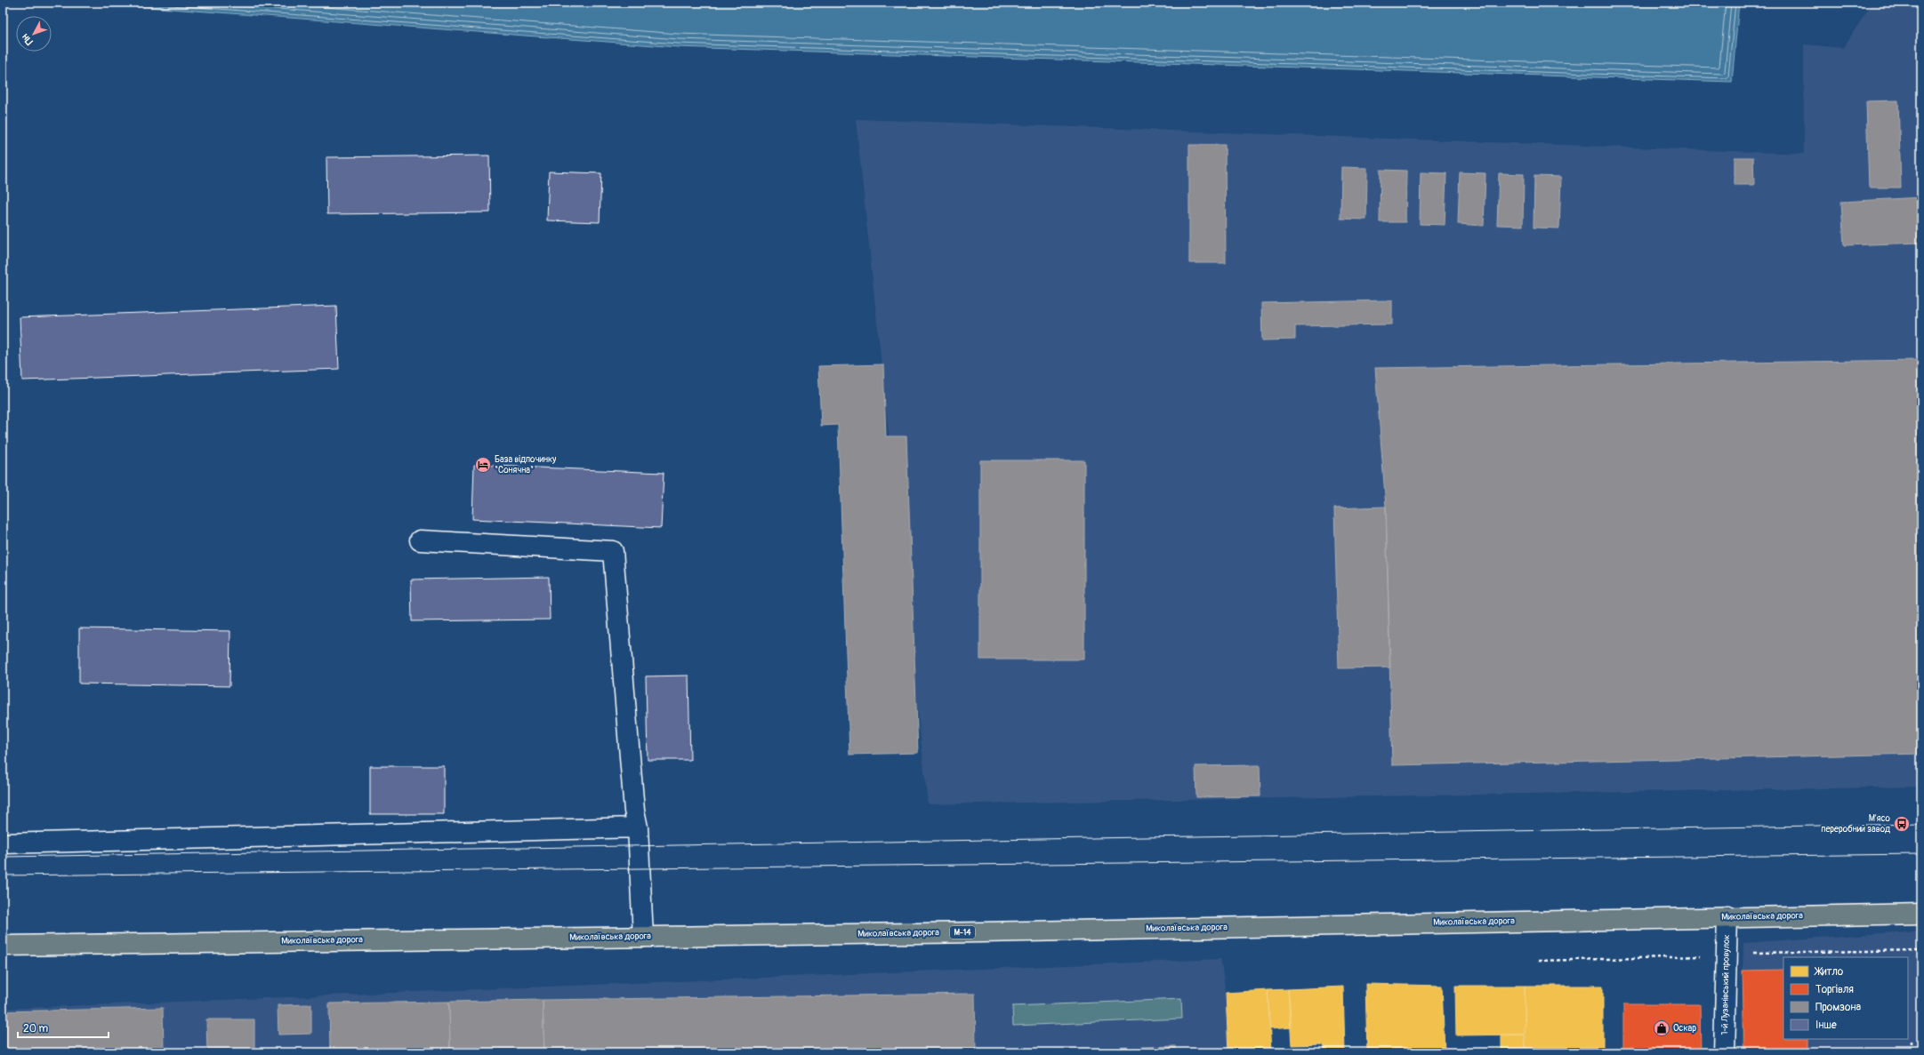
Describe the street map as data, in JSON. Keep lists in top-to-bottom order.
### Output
{
  "streets": {
    "main road": ["Миколаївська дорога", "М-14"],
    "street": ["1-й Лузанівський провулок"]
  },
  "crossings": [
    ["Миколаївська дорога", "1-й Лузанівський провулок"]
  ],
  "places": {
    "hotel": ["База відпочинку \"Сонячна\""],
    "bus stop": ["М'ясо переробний завод"],
    "shop": ["Оскар"]
  },
  "legend": [
    "Житло",
    "Торгівля",
    "Промзона",
    "Інше"
  ],
  "scale_bar": "20 m",
  "north": "bottom left"
}
